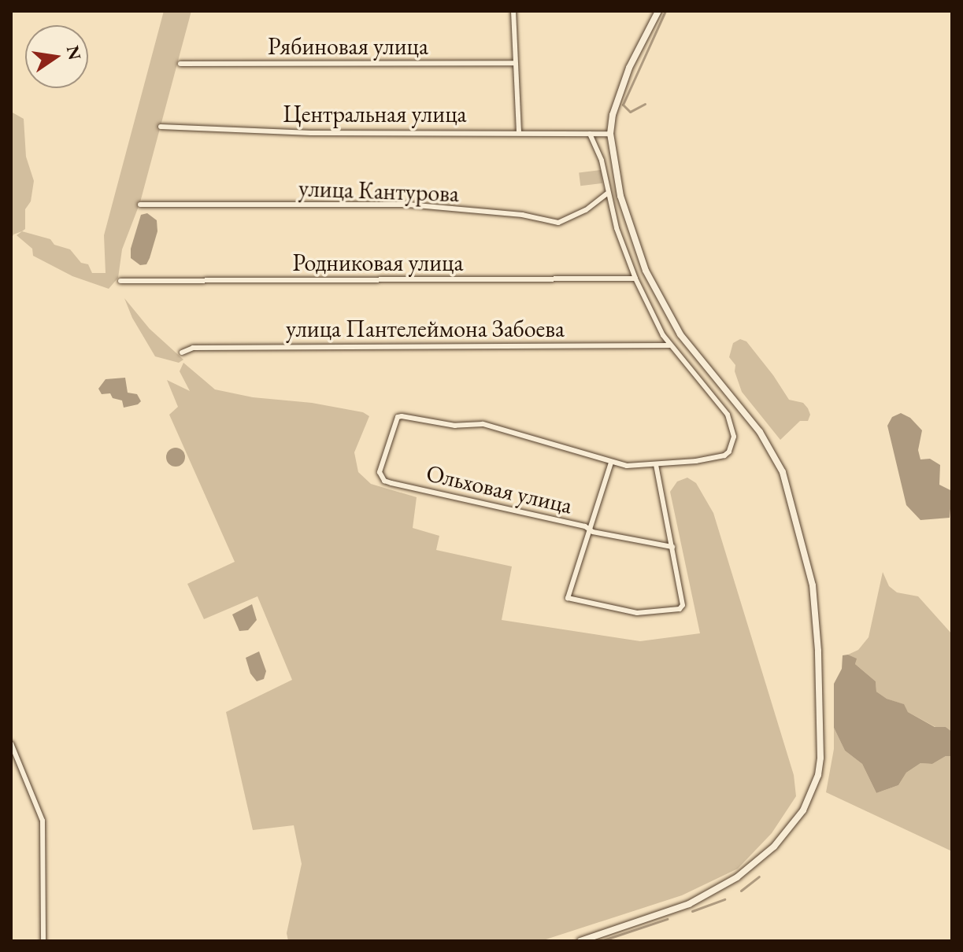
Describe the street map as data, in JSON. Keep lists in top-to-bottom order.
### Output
{
  "streets": {
    "street": [
      "Рябиновая улица",
      "Центральная улица",
      "улица Кантурова",
      "Родниковая улица",
      "улица Пантелеймона Забоева",
      "Ольховая улица"
    ]
  },
  "north": "right"
}
